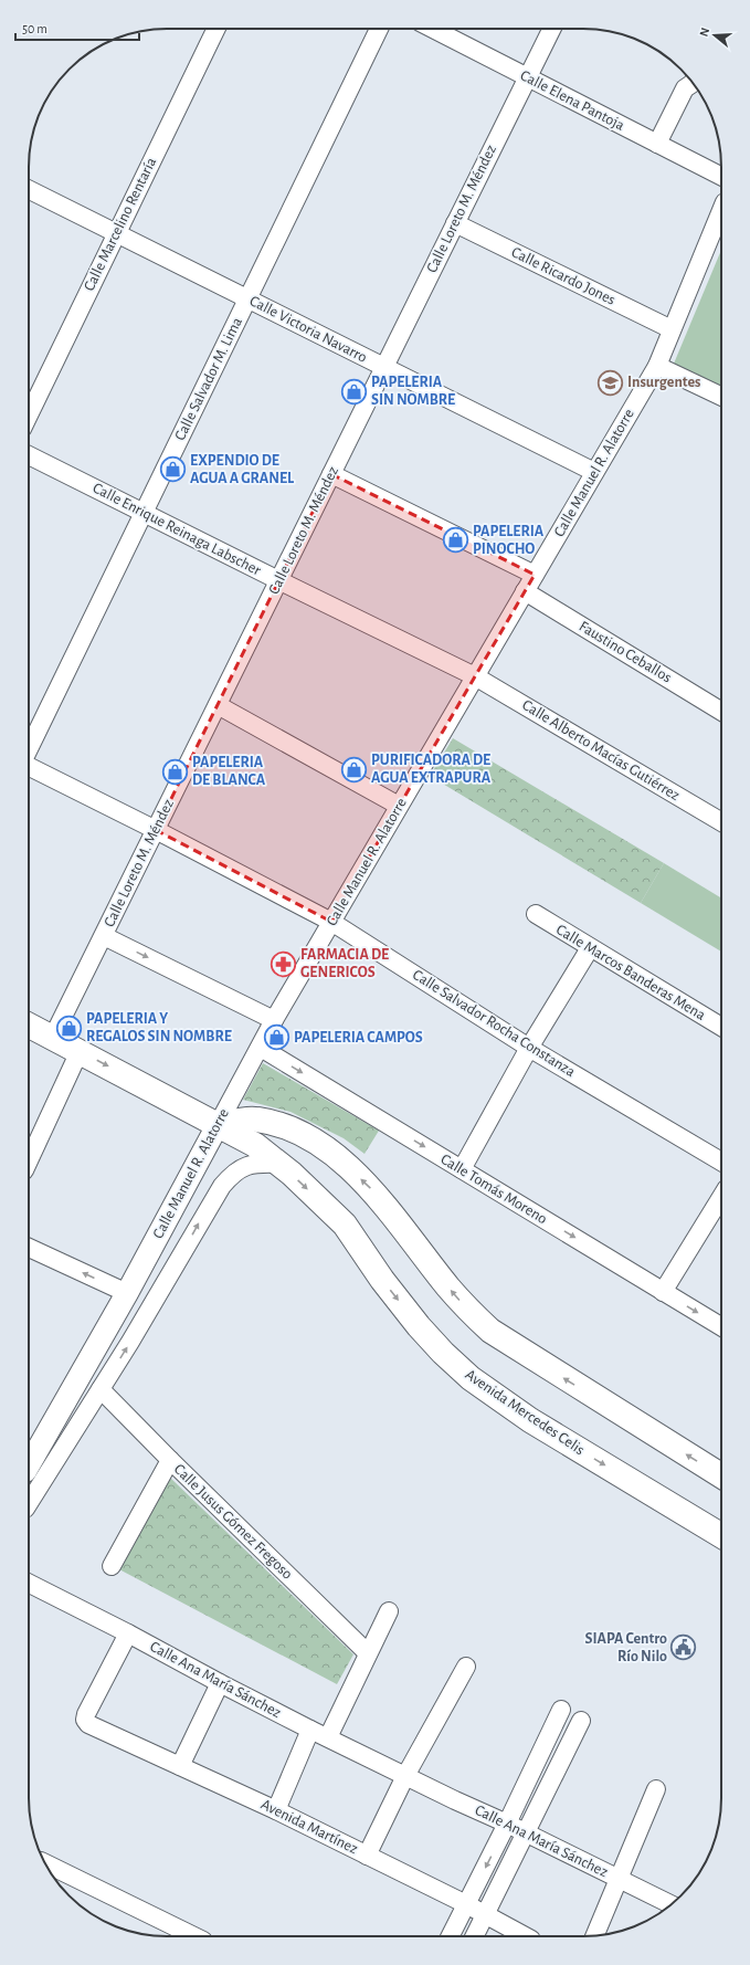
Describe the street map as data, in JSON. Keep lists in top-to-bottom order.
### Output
{
  "streets": {
    "main road": ["Avenida Mercedes Celis"],
    "street": [
      "Calle Elena Pantoja",
      "Calle Loreto M. Méndez",
      "Calle Marcelino Rentaría",
      "Calle Ricardo Jones",
      "Calle Victoria Navarro",
      "Calle Salvador M. Lima",
      "Calle Manuel R. Alatorre",
      "Calle Enrique Reinaga Labscher",
      "Faustino Ceballos",
      "Calle Alberto Macías Gutiérrez",
      "Calle Marcos Banderas Mena",
      "Calle Salvador Rocha Constanza",
      "Calle Tomás Moreno",
      "Calle Jusus Gómez Fregoso",
      "Calle Ana María Sánchez",
      "Avenida Martínez"
    ]
  },
  "crossings": [
    ["Calle Elena Pantoja", "Calle Loreto M. Méndez"],
    ["Calle Loreto M. Méndez", "Calle Ricardo Jones"],
    ["Calle Loreto M. Méndez", "Calle Victoria Navarro"],
    ["Calle Loreto M. Méndez", "Calle Enrique Reinaga Labscher"],
    ["Calle Loreto M. Méndez", "Calle Salvador Rocha Constanza"],
    ["Calle Loreto M. Méndez", "Avenida Mercedes Celis"],
    ["Calle Marcelino Rentaría", "Calle Victoria Navarro"],
    ["Calle Ricardo Jones", "Calle Manuel R. Alatorre"],
    ["Calle Victoria Navarro", "Calle Salvador M. Lima"],
    ["Calle Victoria Navarro", "Calle Manuel R. Alatorre"],
    ["Calle Salvador M. Lima", "Calle Enrique Reinaga Labscher"],
    ["Calle Manuel R. Alatorre", "Calle Enrique Reinaga Labscher"],
    ["Calle Manuel R. Alatorre", "Faustino Ceballos"],
    ["Calle Manuel R. Alatorre", "Calle Alberto Macías Gutiérrez"],
    ["Calle Manuel R. Alatorre", "Calle Salvador Rocha Constanza"],
    ["Calle Manuel R. Alatorre", "Calle Tomás Moreno"],
    ["Calle Manuel R. Alatorre", "Avenida Mercedes Celis"],
    ["Calle Enrique Reinaga Labscher", "Calle Alberto Macías Gutiérrez"],
    ["Calle Ana María Sánchez", "Avenida Martínez"]
  ],
  "one_way": ["Calle Tomás Moreno"],
  "places": {
    "school or university": ["Insurgentes"],
    "shop": [
      "PAPELERIA SIN NOMBRE",
      "EXPENDIO DE AGUA A GRANEL",
      "PAPELERIA PINOCHO",
      "PURIFICADORA DE AGUA EXTRAPURA",
      "PAPELERIA DE BLANCA",
      "PAPELERIA Y REGALOS SIN NOMBRE",
      "PAPELERIA CAMPOS"
    ],
    "pharmacy": ["FARMACIA DE GENERICOS"],
    "public building": ["SIAPA Centro Río Nilo"]
  },
  "scale_bar": "50 m",
  "north": "left"
}
